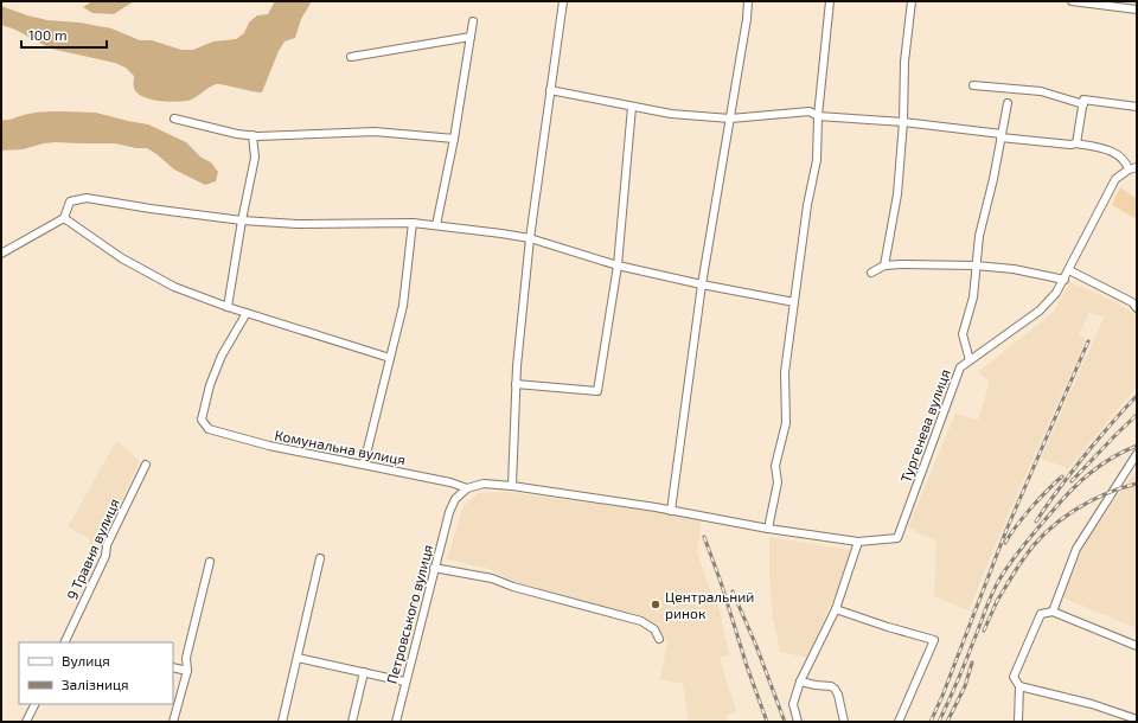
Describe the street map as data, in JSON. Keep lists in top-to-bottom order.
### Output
{
  "streets": {
    "street": [
      "Тургенева вулиця",
      "Комунальна вулиця",
      "9 Травня вулиця",
      "Петровського вулиця"
    ]
  },
  "crossings": [
    ["Комунальна вулиця", "Петровського вулиця"]
  ],
  "places": ["Центральний ринок"],
  "legend": ["Вулиця", "Залізниця"],
  "scale_bar": "100 m"
}
